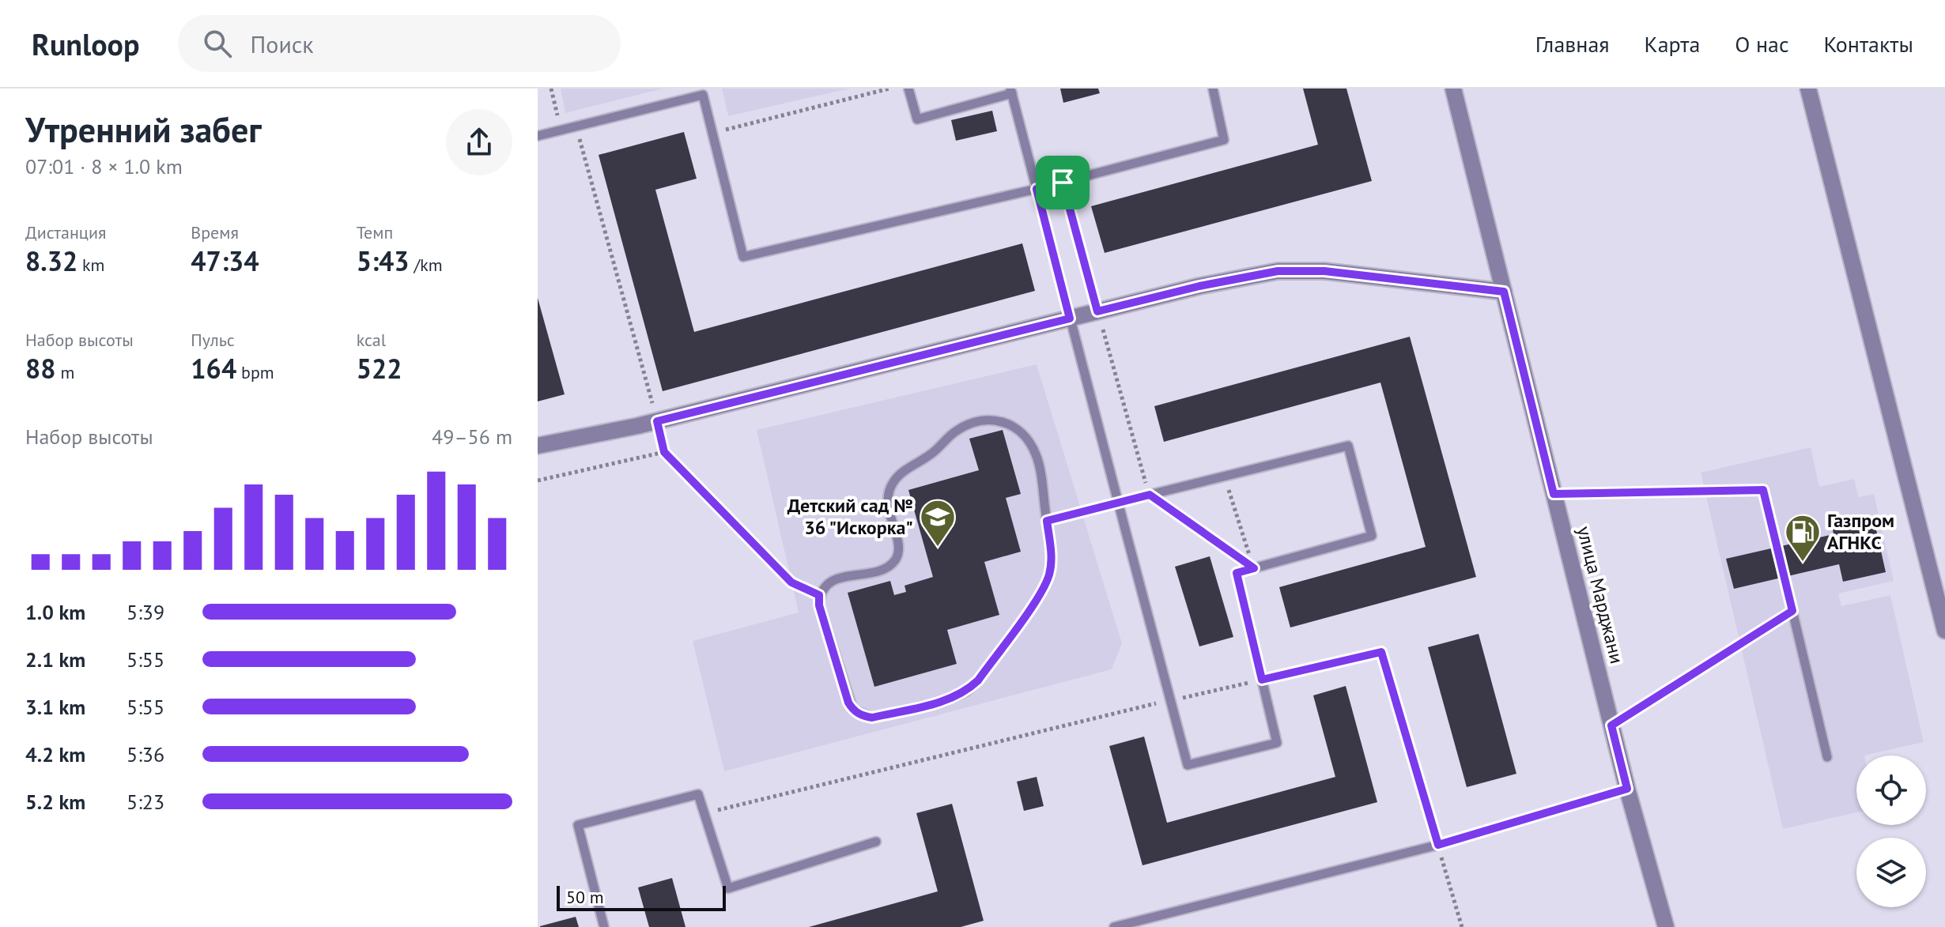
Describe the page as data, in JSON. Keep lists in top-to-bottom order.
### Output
{
  "streets": {
    "street": ["улица Марджани"]
  },
  "places": {
    "school or university": ["Детский сад № 36 \"Искорка\""],
    "fuel station": ["Газпром АГНКС"]
  },
  "scale_bar": "50 m",
  "page": {
    "header": "Runloop",
    "search": "Поиск",
    "nav": [
      "Главная",
      "Карта",
      "О нас",
      "Контакты"
    ],
    "heading": ["Утренний забег", "07:01 · 8 × 1.0 km"],
    "stats": [
      ["Дистанция", "8.32 km"],
      ["Время", "47:34"],
      ["Темп", "5:43 /km"],
      ["Набор высоты", "88 m"],
      ["Пульс", "164 bpm"],
      ["kcal", "522"]
    ],
    "chart": ["Набор высоты", "49–56 m"],
    "list": [
      {
        "name": "1.0 km",
        "note": "5:39"
      },
      {
        "name": "2.1 km",
        "note": "5:55"
      },
      {
        "name": "3.1 km",
        "note": "5:55"
      },
      {
        "name": "4.2 km",
        "note": "5:36"
      },
      {
        "name": "5.2 km",
        "note": "5:23"
      }
    ],
    "scale": "50 m"
  }
}
